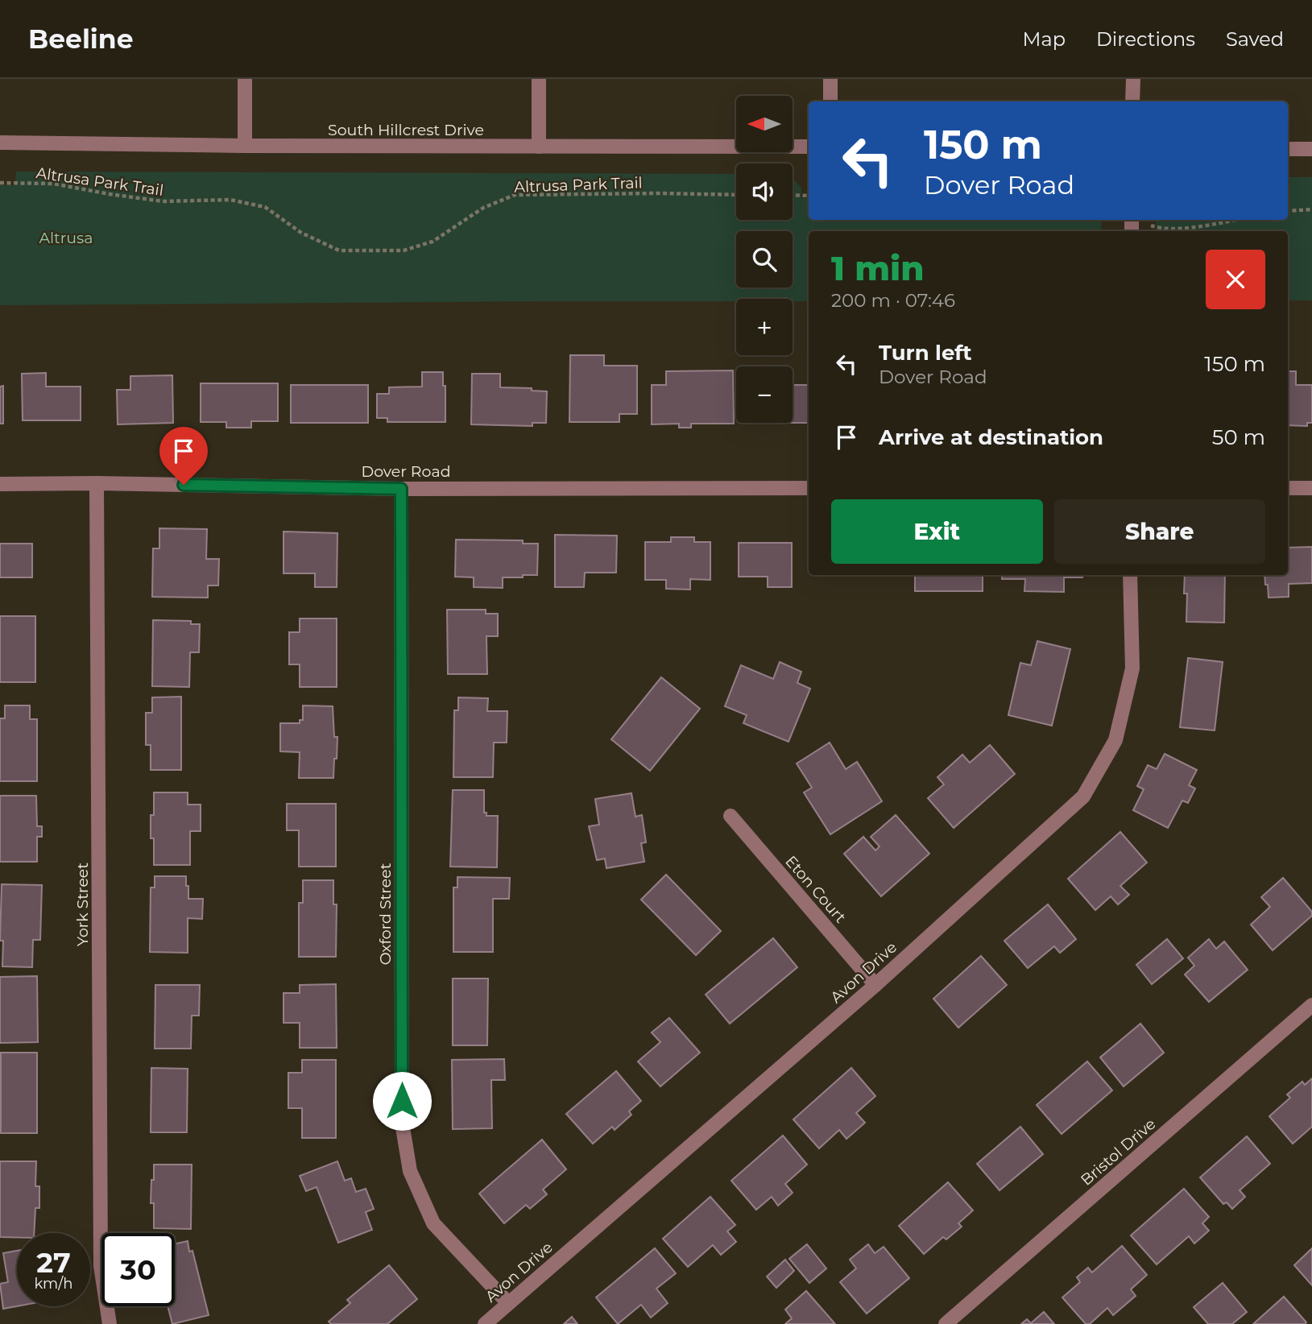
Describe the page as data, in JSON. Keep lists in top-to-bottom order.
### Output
{
  "streets": {
    "street": [
      "South Hillcrest Drive",
      "Dover Road",
      "Eton Court",
      "York Street",
      "Oxford Street",
      "Avon Drive",
      "Bristol Drive"
    ],
    "path": ["Altrusa Park Trail"]
  },
  "crossings": [
    ["Dover Road", "York Street"],
    ["Dover Road", "Oxford Street"],
    ["Eton Court", "Avon Drive"],
    ["Oxford Street", "Avon Drive"]
  ],
  "parks": ["Altrusa"],
  "north": "left",
  "page": {
    "header": "Beeline",
    "nav": ["Map", "Directions", "Saved"],
    "map_buttons": ["+", "−"],
    "turn": ["150 m", "Dover Road"],
    "heading": ["1 min", "200 m · 07:46"],
    "list": [
      {
        "name": "Turn left",
        "note": "Dover Road",
        "value": "150 m"
      },
      {
        "name": "Arrive at destination",
        "value": "50 m"
      }
    ],
    "buttons": ["Exit", "Share"],
    "speed": "27 km/h",
    "limit": "30"
  }
}
